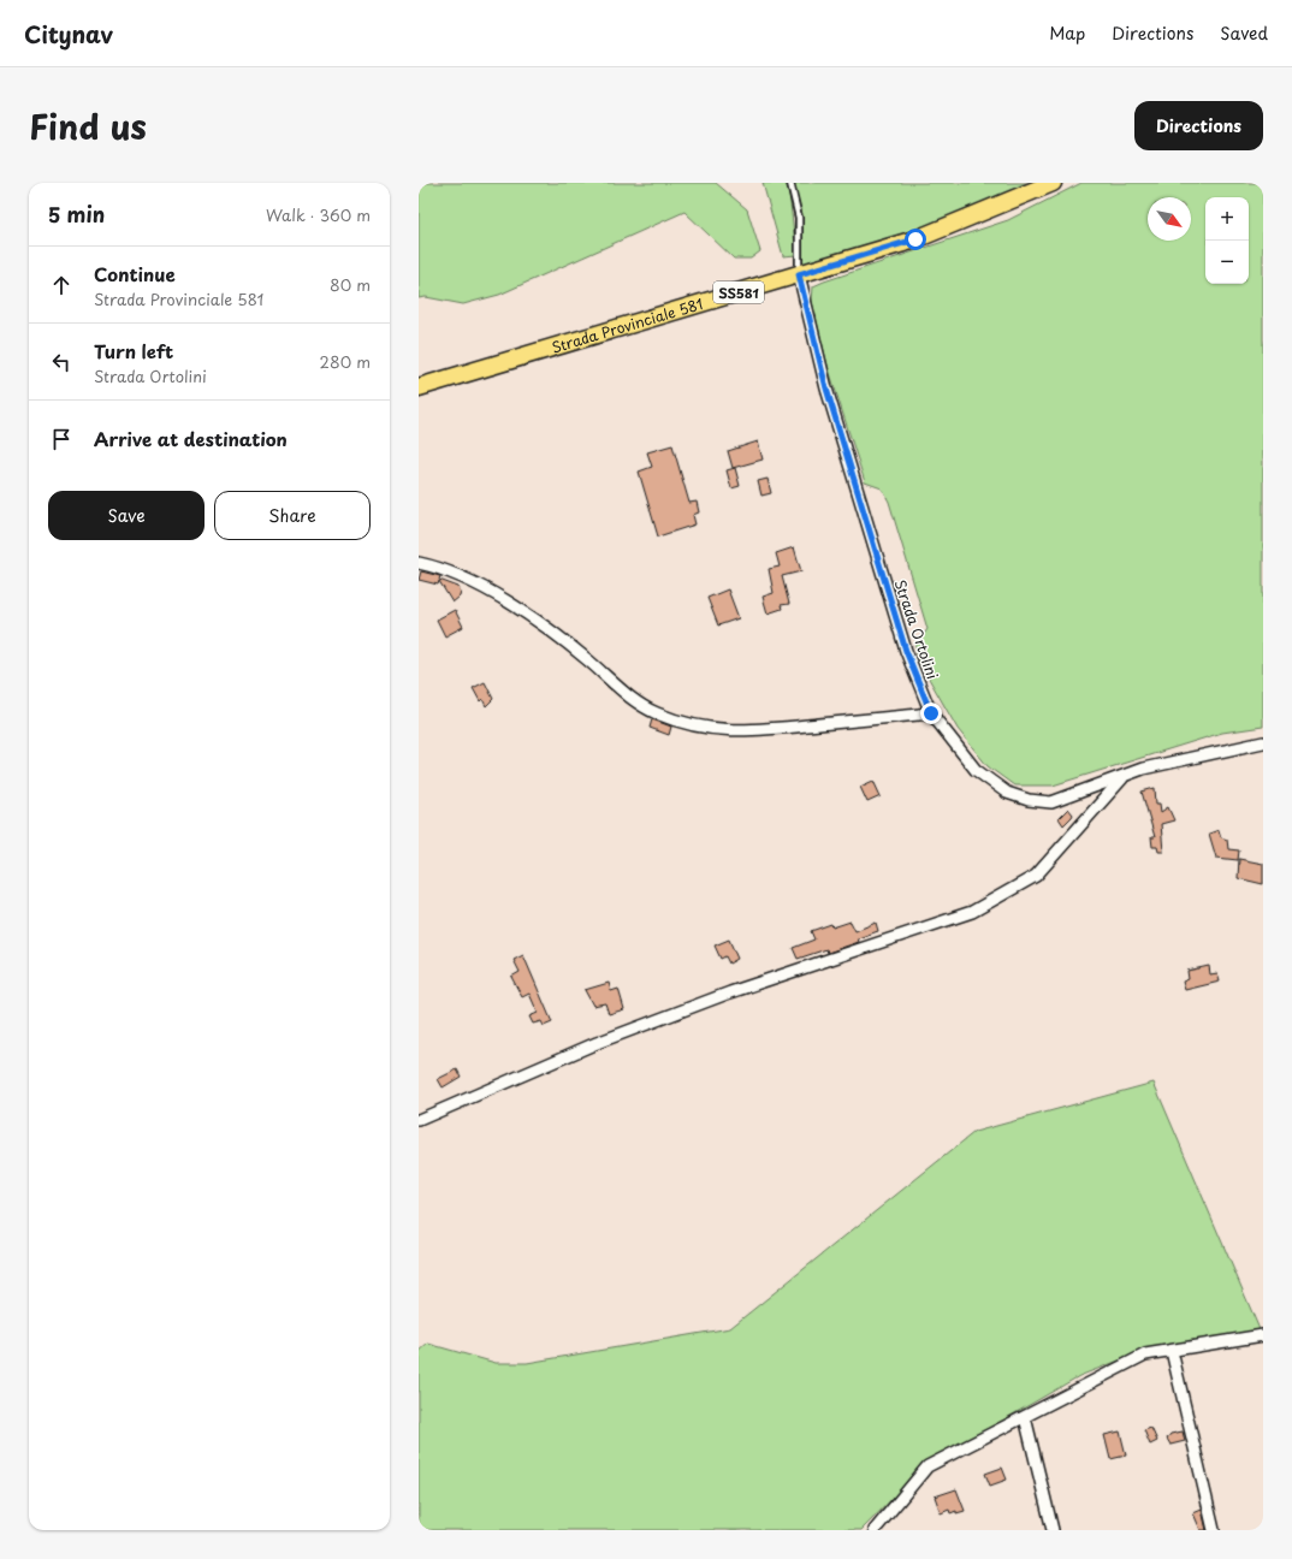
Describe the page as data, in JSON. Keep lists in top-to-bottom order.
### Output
{
  "streets": {
    "main road": ["SS581", "Strada Provinciale 581"],
    "street": ["Strada Ortolini"]
  },
  "crossings": [
    ["Strada Provinciale 581", "Strada Ortolini"]
  ],
  "north": "bottom right",
  "page": {
    "header": "Citynav",
    "nav": ["Map", "Directions", "Saved"],
    "title": "Find us",
    "buttons": [
      "Directions",
      ["Save", "Share"]
    ],
    "heading": ["5 min", "Walk · 360 m"],
    "map_buttons": ["+", "−"],
    "list": [
      ["Continue", "Strada Provinciale 581", "80 m"],
      ["Turn left", "Strada Ortolini", "280 m"],
      "Arrive at destination"
    ]
  }
}
